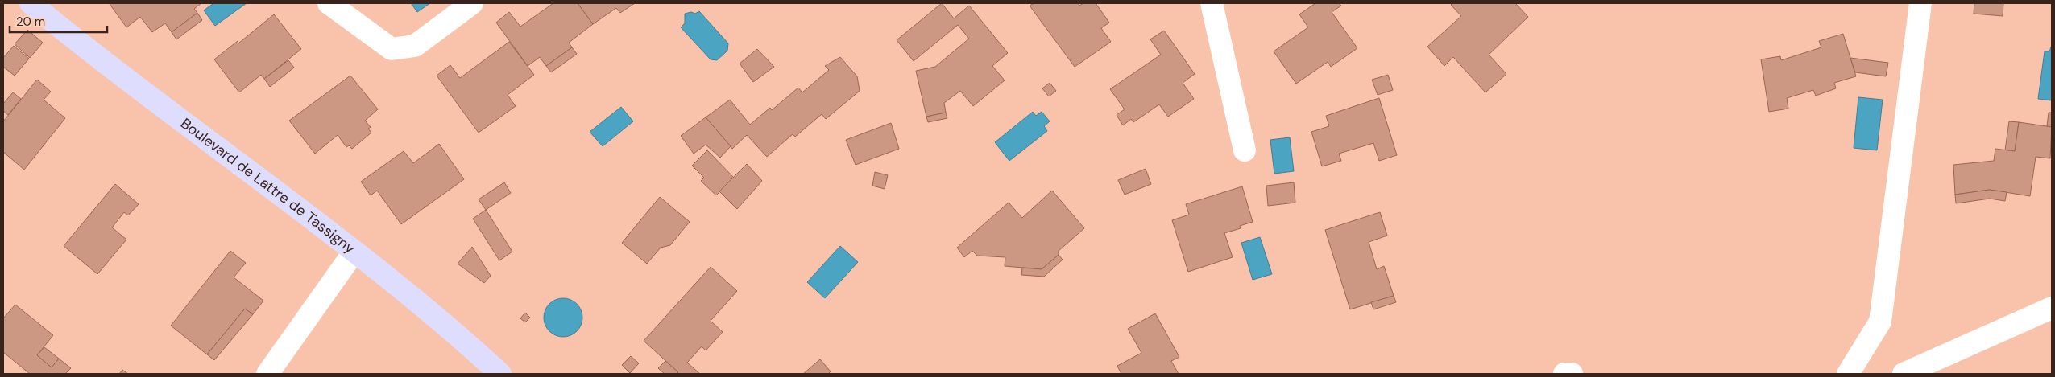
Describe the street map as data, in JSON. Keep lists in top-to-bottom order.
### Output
{
  "streets": {
    "street": ["Boulevard de Lattre de Tassigny"]
  },
  "scale_bar": "20 m"
}
